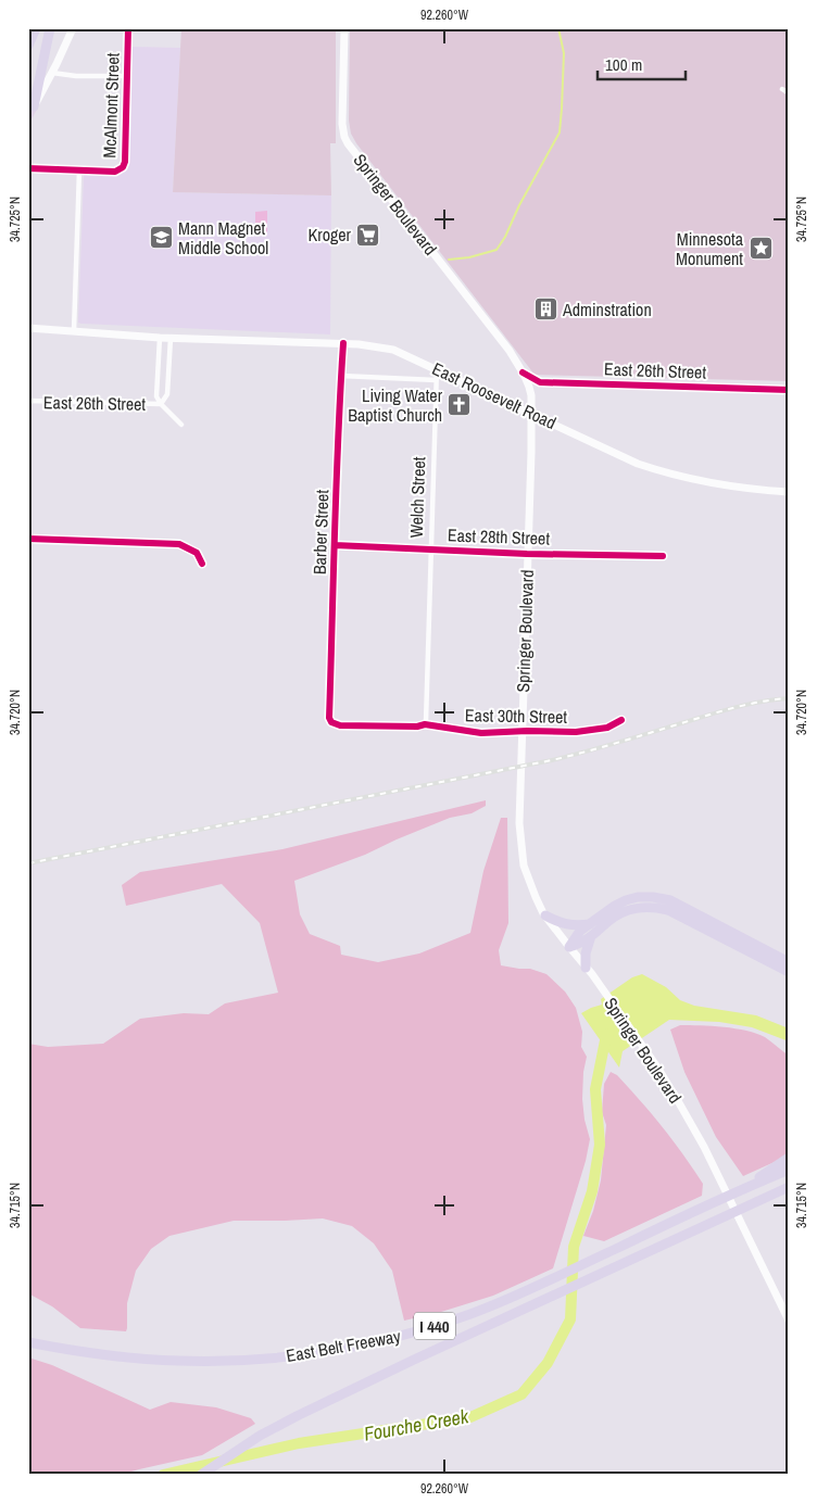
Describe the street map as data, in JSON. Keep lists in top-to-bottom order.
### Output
{
  "streets": {
    "highway": ["I 440", "East Belt Freeway"],
    "main road": ["Springer Boulevard", "East Roosevelt Road"],
    "street": [
      "McAlmont Street",
      "East 26th Street",
      "Welch Street",
      "Barber Street",
      "East 28th Street",
      "East 30th Street"
    ]
  },
  "crossings": [
    ["McAlmont Street", "East Roosevelt Road"],
    ["Springer Boulevard", "East 26th Street"],
    ["Springer Boulevard", "East Roosevelt Road"],
    ["Springer Boulevard", "East 28th Street"],
    ["Springer Boulevard", "East 30th Street"],
    ["East Roosevelt Road", "Welch Street"],
    ["East Roosevelt Road", "Barber Street"],
    ["Welch Street", "East 28th Street"],
    ["Welch Street", "East 30th Street"],
    ["Barber Street", "East 28th Street"],
    ["Barber Street", "East 30th Street"]
  ],
  "water": ["Fourche Creek"],
  "places": {
    "supermarket": ["Kroger"],
    "school or university": ["Mann Magnet Middle School"],
    "place": ["Minnesota Monument"],
    "building": ["Adminstration"],
    "church": ["Living Water Baptist Church"]
  },
  "scale_bar": "100 m",
  "coordinates": [
    "92.260°W",
    "34.725°N",
    "34.720°N",
    "34.715°N"
  ]
}
